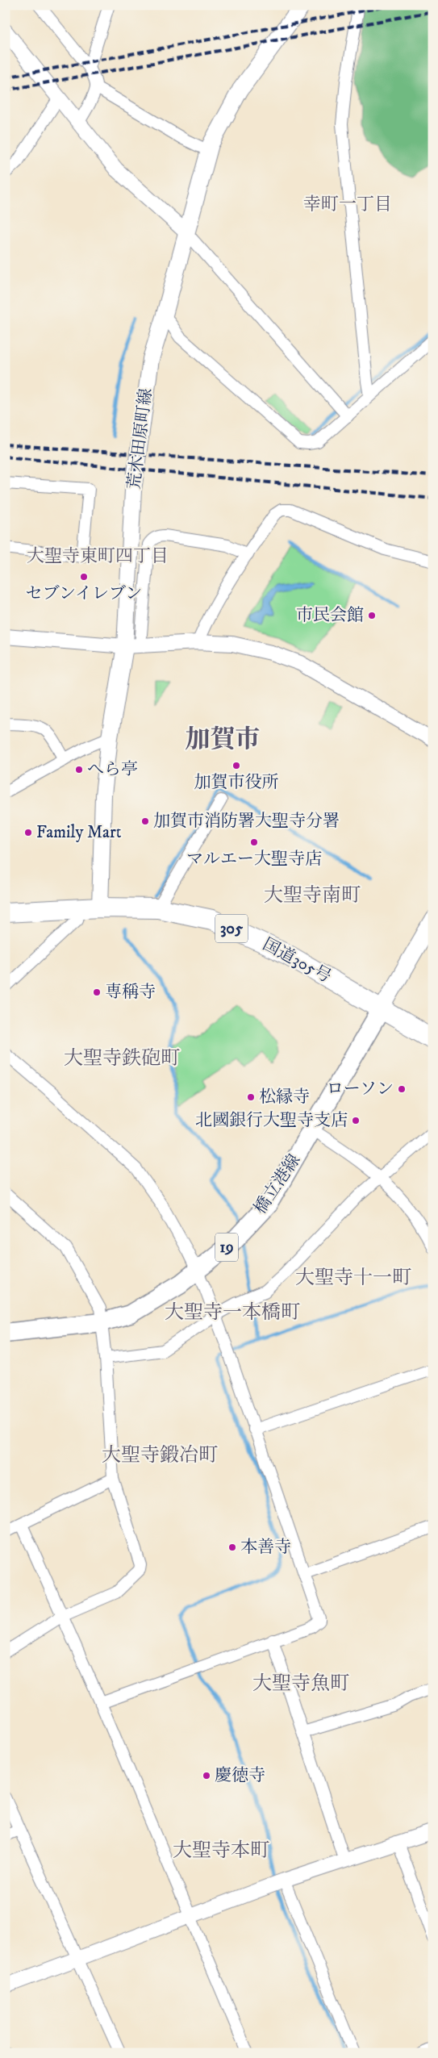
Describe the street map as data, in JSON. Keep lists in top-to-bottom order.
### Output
{
  "streets": {
    "highway": ["305", "国道305号"],
    "main road": ["荒木田原町線", "橋立港線", "19"]
  },
  "crossings": [
    ["荒木田原町線", "国道305号"],
    ["国道305号", "橋立港線"]
  ],
  "districts": [
    "幸町一丁目",
    "大聖寺東町四丁目",
    "加賀市",
    "大聖寺南町",
    "大聖寺鉄砲町",
    "大聖寺十一町",
    "大聖寺一本橋町",
    "大聖寺鍛冶町",
    "大聖寺魚町",
    "大聖寺本町"
  ],
  "places": [
    "セブンイレブン",
    "市民会館",
    "加賀市役所",
    "へら亭",
    "加賀市消防署大聖寺分署",
    "Family Mart",
    "マルエー大聖寺店",
    "専稱寺",
    "ローソン",
    "松縁寺",
    "北國銀行大聖寺支店",
    "本善寺",
    "慶徳寺"
  ]
}
